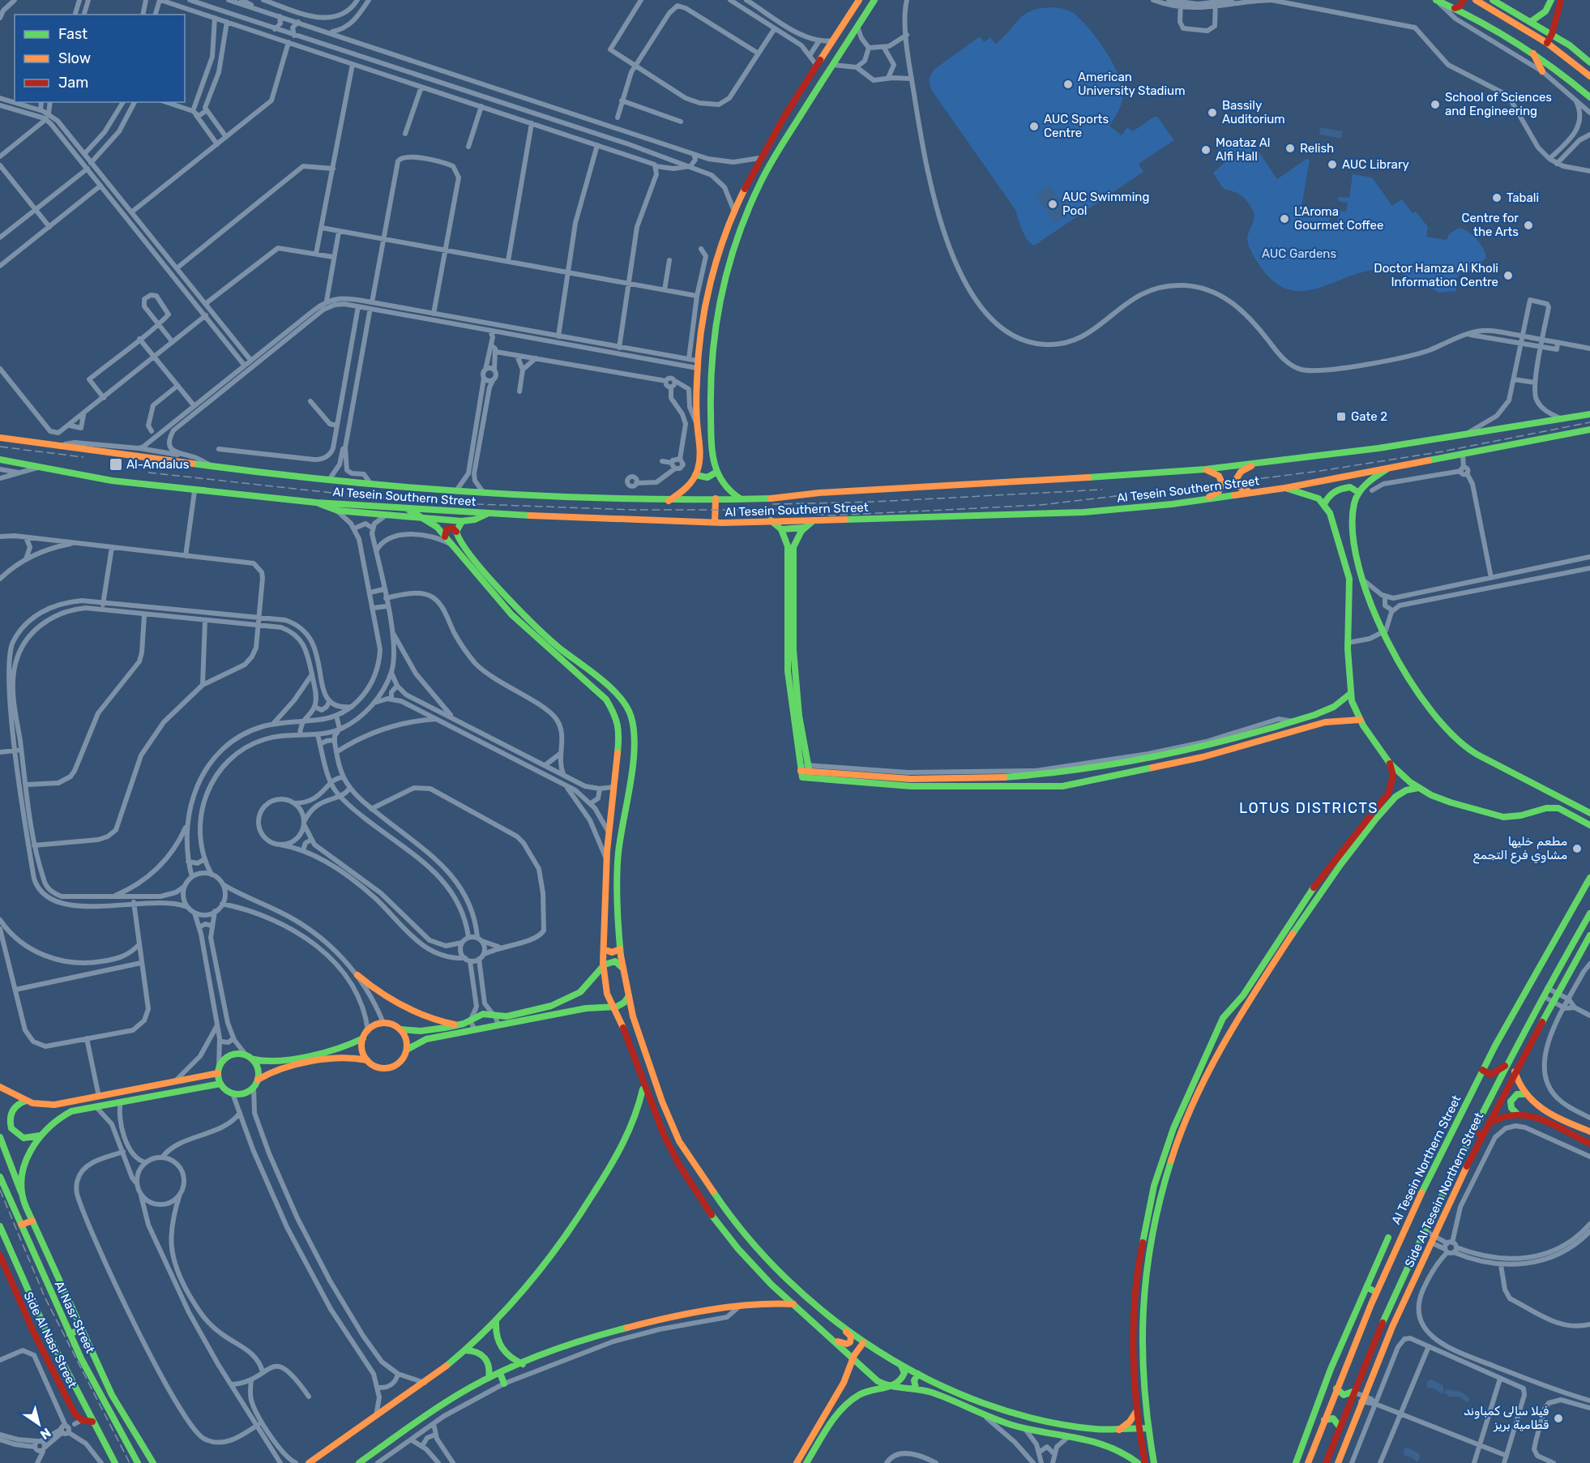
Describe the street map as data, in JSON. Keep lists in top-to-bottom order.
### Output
{
  "streets": {
    "street": [
      "Al Tesein Southern Street",
      "Al Tesein Northern Street",
      "Side Al Tesein Northern Street",
      "Al Nasr Street",
      "Side Al Nasr Street"
    ]
  },
  "districts": ["LOTUS DISTRICTS"],
  "parks": ["AUC Gardens"],
  "places": {
    "other": [
      "American University Stadium",
      "School of Sciences and Engineering",
      "Bassily Auditorium",
      "AUC Sports Centre",
      "Relish",
      "Moataz Al Alfi Hall",
      "AUC Library",
      "Tabali",
      "AUC Swimming Pool",
      "L'Aroma Gourmet Coffee",
      "Centre for the Arts",
      "Doctor Hamza Al Kholi Information Centre",
      "مطعم خليها مشاوي فرع التجمع",
      "فيلا سالى كمباوند قطامية بريز"
    ],
    "transit": ["Gate 2", "Al-Andalus"]
  },
  "legend": ["Fast", "Slow", "Jam"],
  "north": "bottom right"
}
